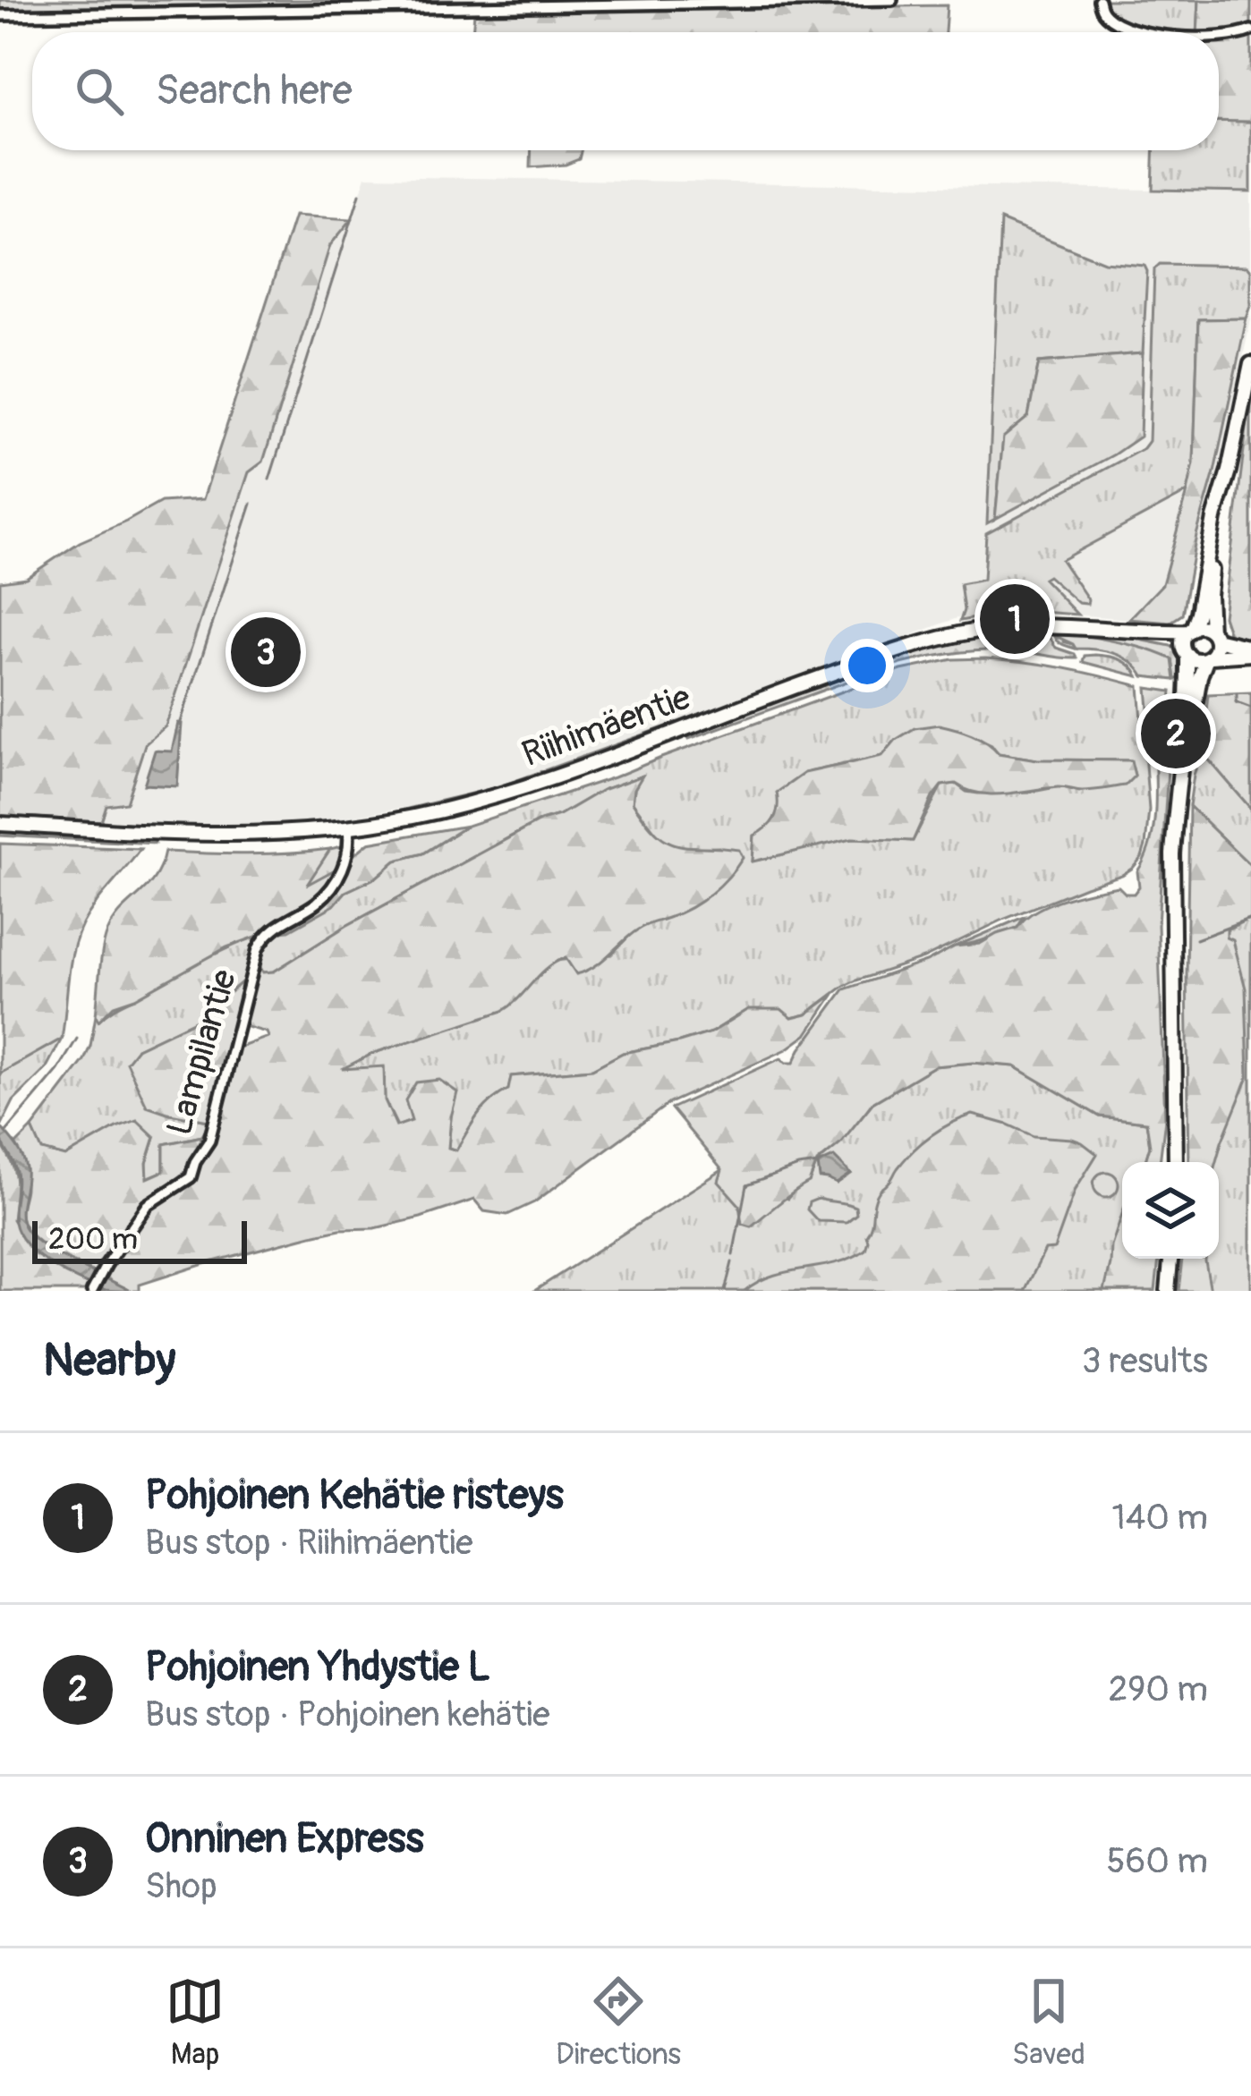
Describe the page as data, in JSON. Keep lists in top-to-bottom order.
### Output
{
  "streets": {
    "main road": ["Riihimäentie"],
    "street": ["Lampilantie"]
  },
  "crossings": [
    ["Riihimäentie", "Lampilantie"]
  ],
  "scale_bar": "200 m",
  "page": {
    "search": "Search here",
    "pins": ["1", "3", "2"],
    "scale": "200 m",
    "heading": ["Nearby", "3 results"],
    "list": [
      {
        "mark": "1",
        "name": "Pohjoinen Kehätie risteys",
        "note": "Bus stop · Riihimäentie",
        "value": "140 m"
      },
      {
        "mark": "2",
        "name": "Pohjoinen Yhdystie L",
        "note": "Bus stop · Pohjoinen kehätie",
        "value": "290 m"
      },
      {
        "mark": "3",
        "name": "Onninen Express",
        "note": "Shop",
        "value": "560 m"
      }
    ],
    "nav": ["Map", "Directions", "Saved"]
  }
}
